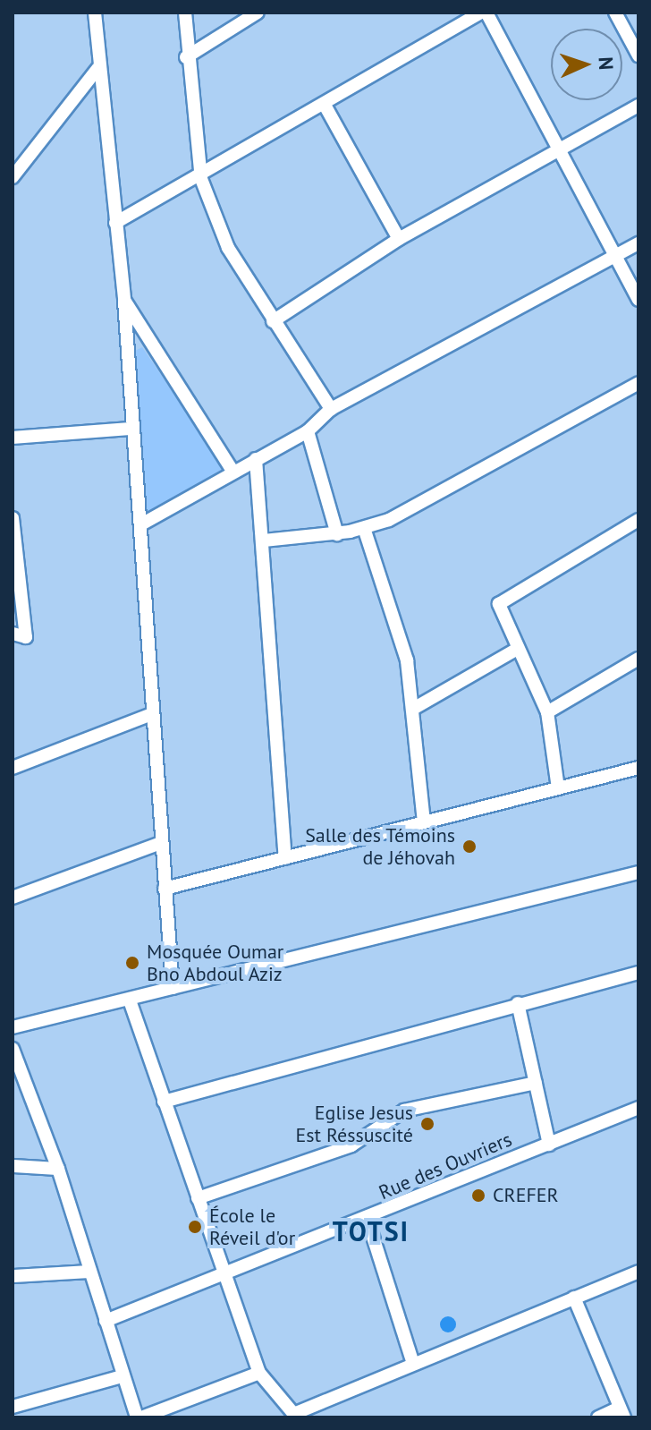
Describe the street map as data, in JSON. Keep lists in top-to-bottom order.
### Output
{
  "streets": {
    "street": ["Rue des Ouvriers"]
  },
  "districts": ["TOTSI"],
  "places": [
    "Salle des Témoins de Jéhovah",
    "Mosquée Oumar Bno Abdoul Aziz",
    "Eglise Jesus Est Réssuscité",
    "CREFER",
    "École le Réveil d'or"
  ],
  "north": "right"
}
